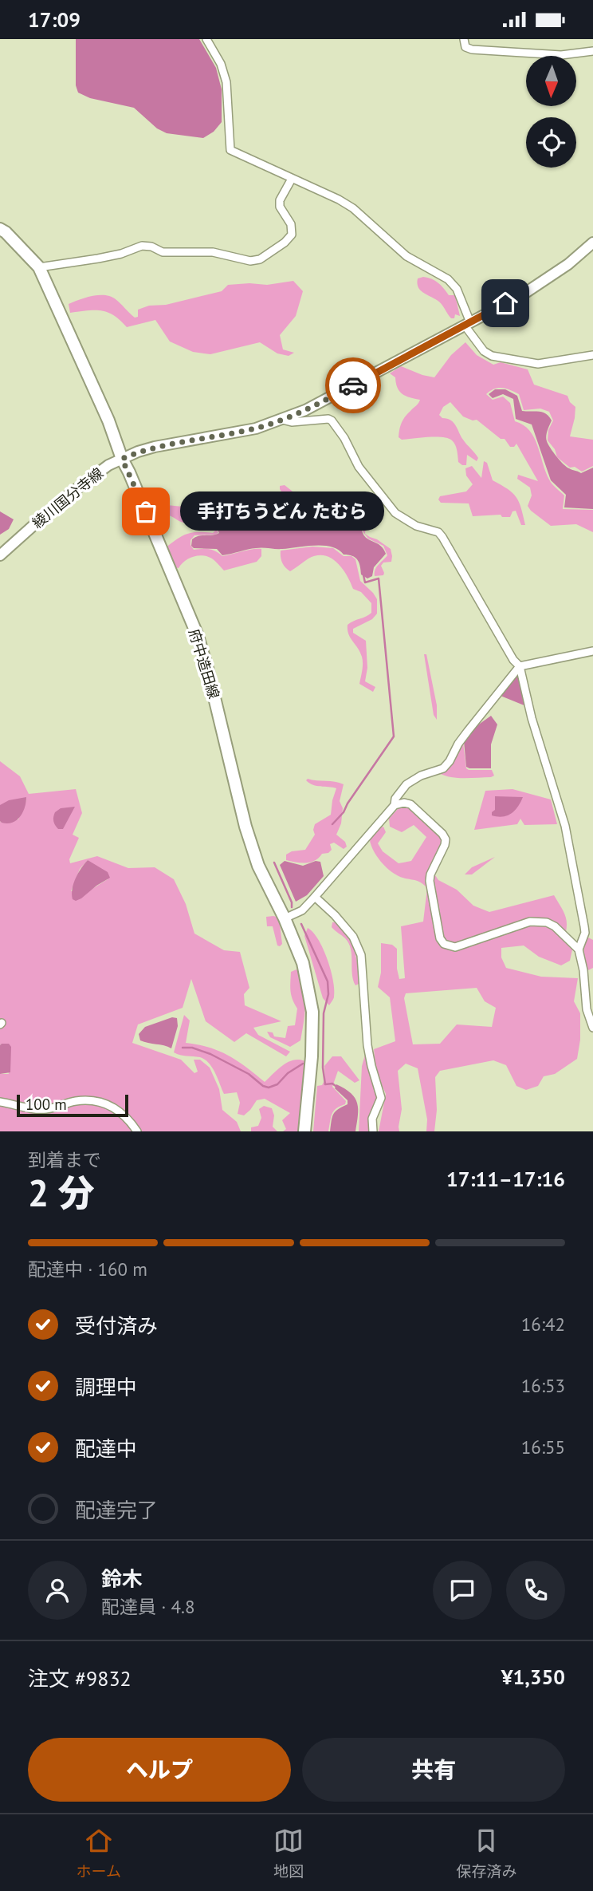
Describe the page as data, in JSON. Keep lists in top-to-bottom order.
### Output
{
  "streets": {
    "main road": ["綾川国分寺線", "府中造田線"]
  },
  "crossings": [
    ["綾川国分寺線", "府中造田線"]
  ],
  "places": ["手打ちうどん たむら"],
  "scale_bar": "100 m",
  "north": "bottom",
  "page": {
    "status": "17:09",
    "bubble": "手打ちうどん たむら",
    "scale": "100 m",
    "heading": ["2 分", "到着まで", "17:11–17:16"],
    "panel": [
      "鈴木",
      "配達員 · 4.8",
      "注文 #9832",
      "¥1,350"
    ],
    "bar": "配達中 · 160 m",
    "list": [
      ["受付済み", "16:42"],
      ["調理中", "16:53"],
      ["配達中", "16:55"],
      "配達完了"
    ],
    "buttons": ["ヘルプ", "共有"],
    "tabs": ["ホーム", "地図", "保存済み"]
  }
}
